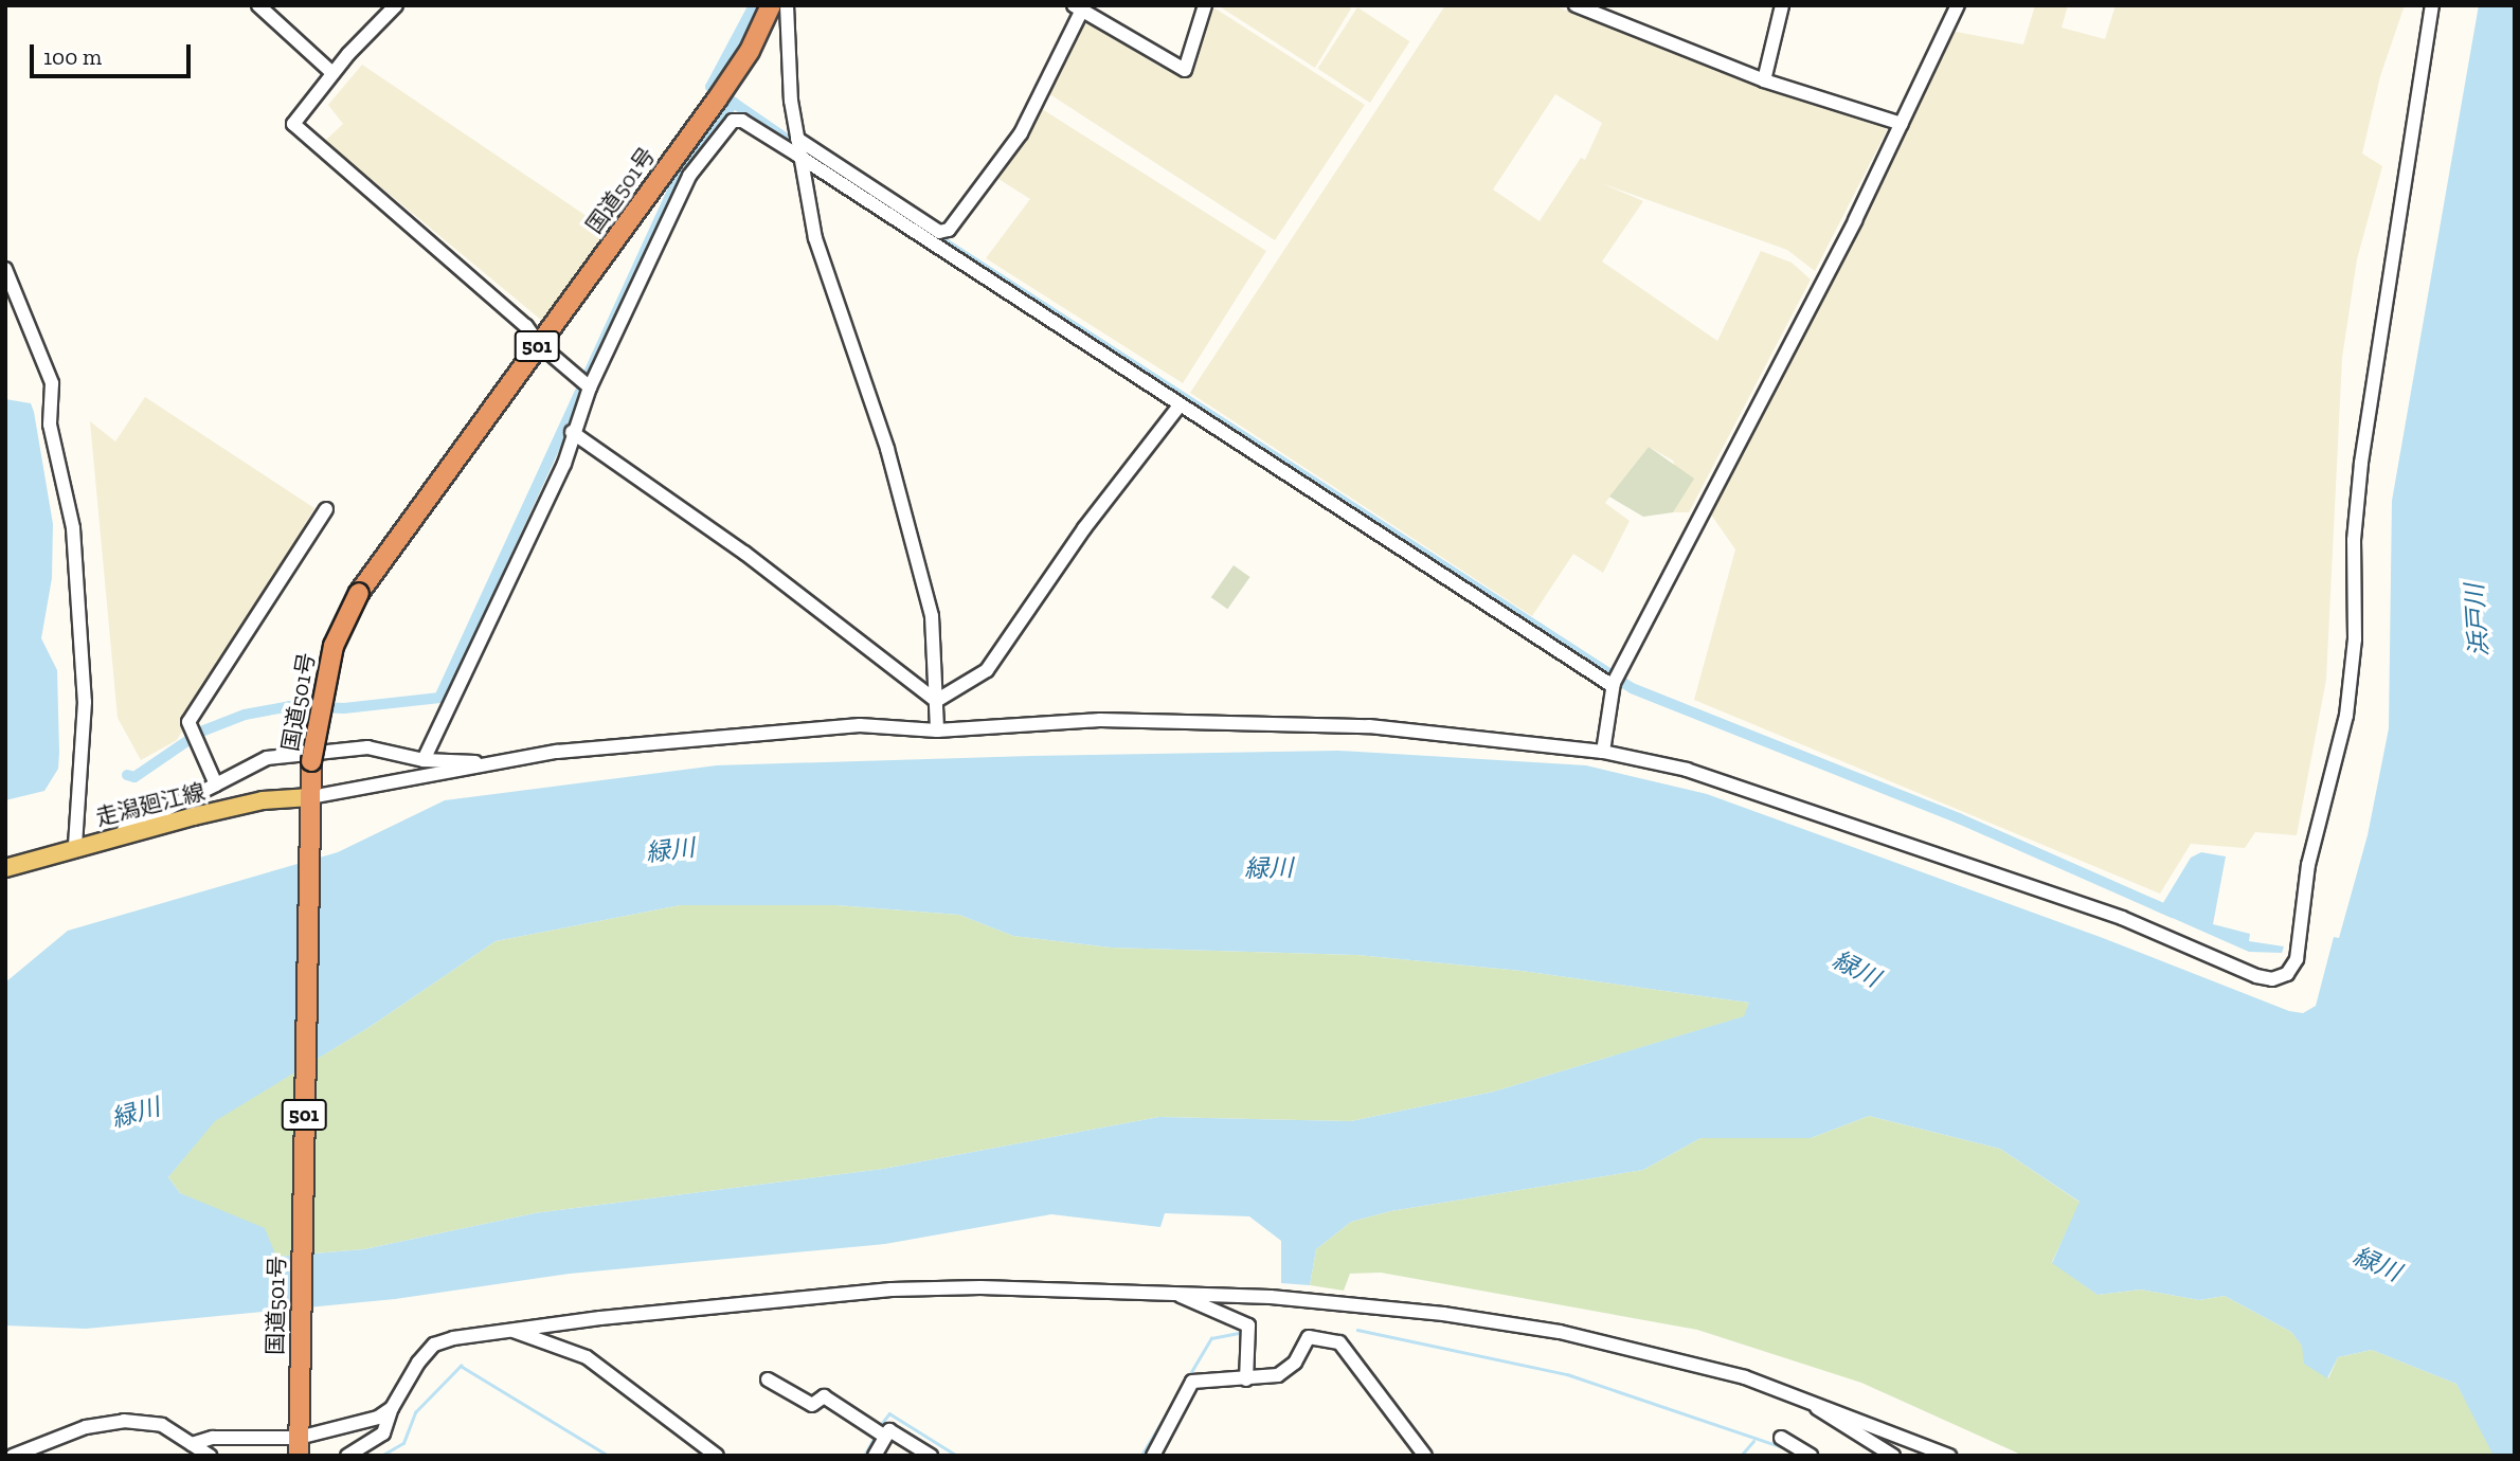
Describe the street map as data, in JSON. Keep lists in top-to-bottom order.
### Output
{
  "streets": {
    "highway": ["国道501号", "501"],
    "main road": ["走潟廻江線"]
  },
  "crossings": [
    ["国道501号", "走潟廻江線"]
  ],
  "water": ["浜戸川", "緑川"],
  "scale_bar": "100 m"
}
